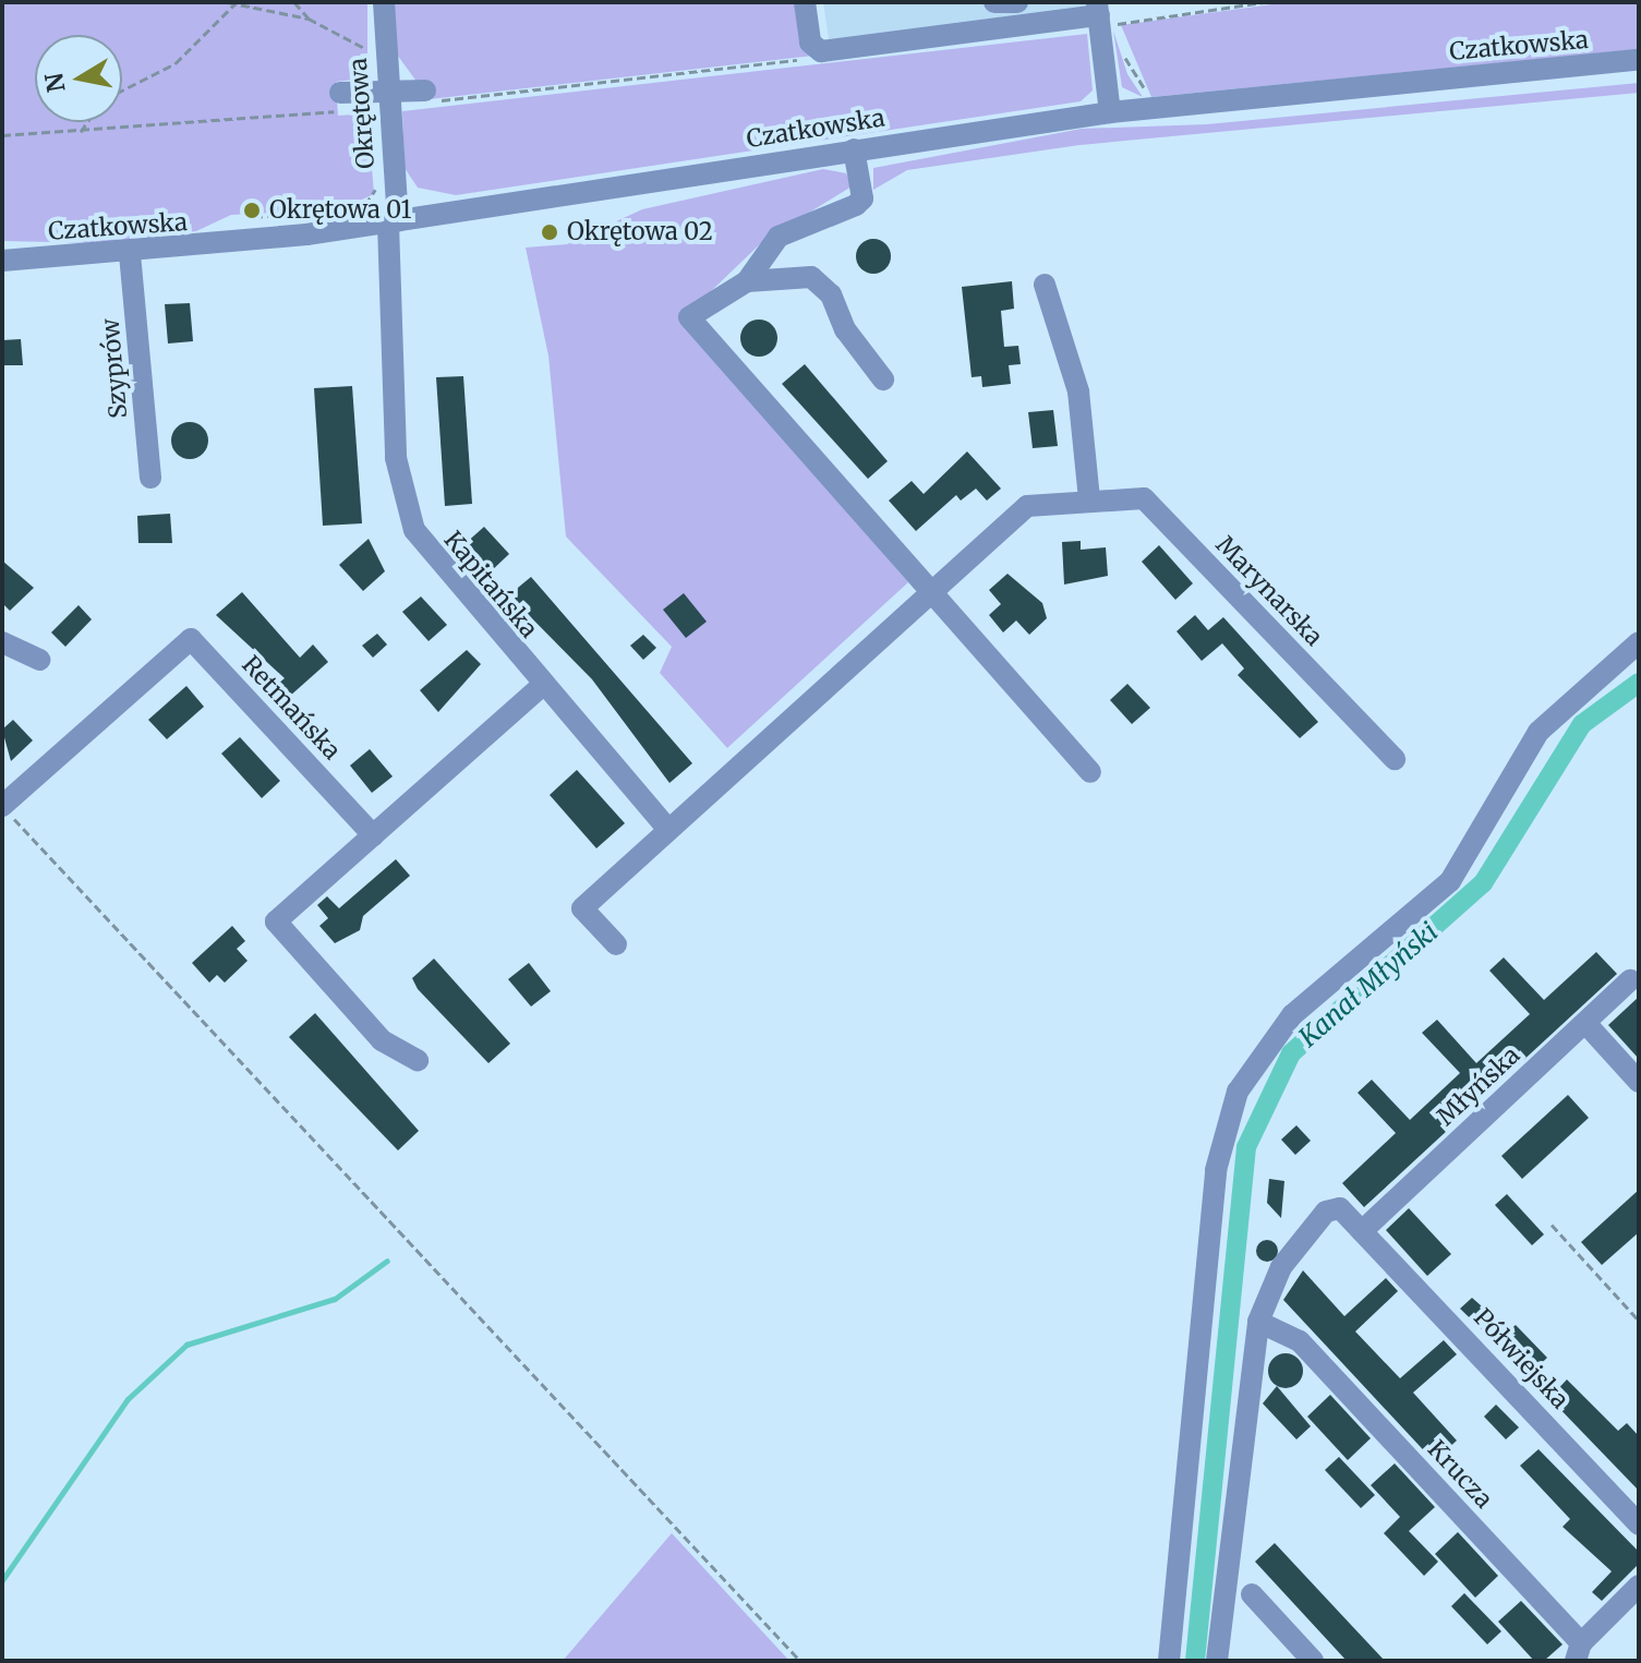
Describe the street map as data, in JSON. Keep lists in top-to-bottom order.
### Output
{
  "streets": {
    "street": [
      "Czatkowska",
      "Okrętowa",
      "Szyprów",
      "Kapitańska",
      "Marynarska",
      "Retmańska",
      "Młyńska",
      "Półwiejska",
      "Krucza"
    ]
  },
  "crossings": [
    ["Czatkowska", "Okrętowa"],
    ["Czatkowska", "Szyprów"],
    ["Czatkowska", "Kapitańska"],
    ["Okrętowa", "Kapitańska"],
    ["Młyńska", "Półwiejska"],
    ["Półwiejska", "Krucza"]
  ],
  "water": ["Kanał Młyński"],
  "places": ["Okrętowa 01", "Okrętowa 02"],
  "north": "left"
}
